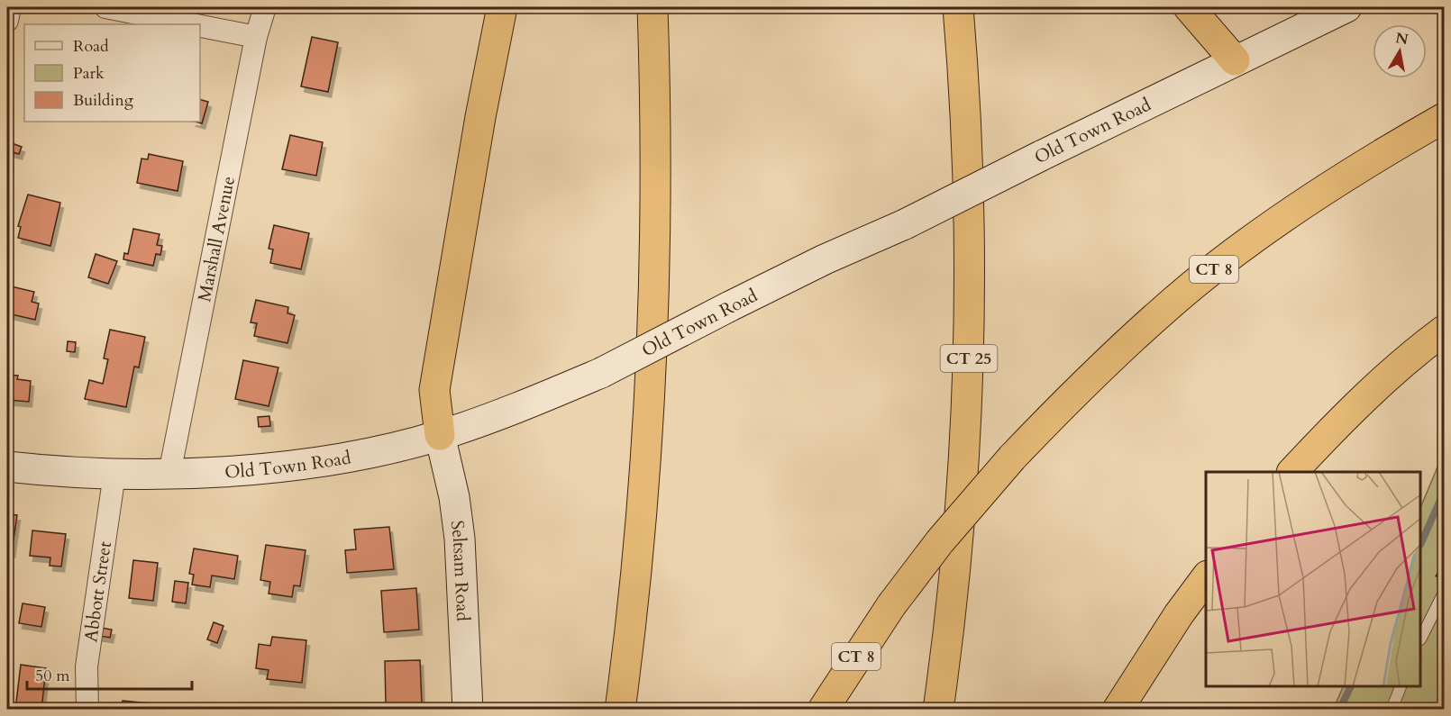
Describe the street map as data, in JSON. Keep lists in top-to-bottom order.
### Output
{
  "streets": {
    "highway": ["CT 8", "CT 25"],
    "main road": ["Old Town Road", "Seltsam Road"],
    "street": ["Marshall Avenue", "Abbott Street"]
  },
  "crossings": [
    ["Old Town Road", "Marshall Avenue"],
    ["Old Town Road", "Seltsam Road"],
    ["Old Town Road", "Abbott Street"]
  ],
  "legend": ["Road", "Park", "Building"],
  "scale_bar": "50 m",
  "north": "top"
}
